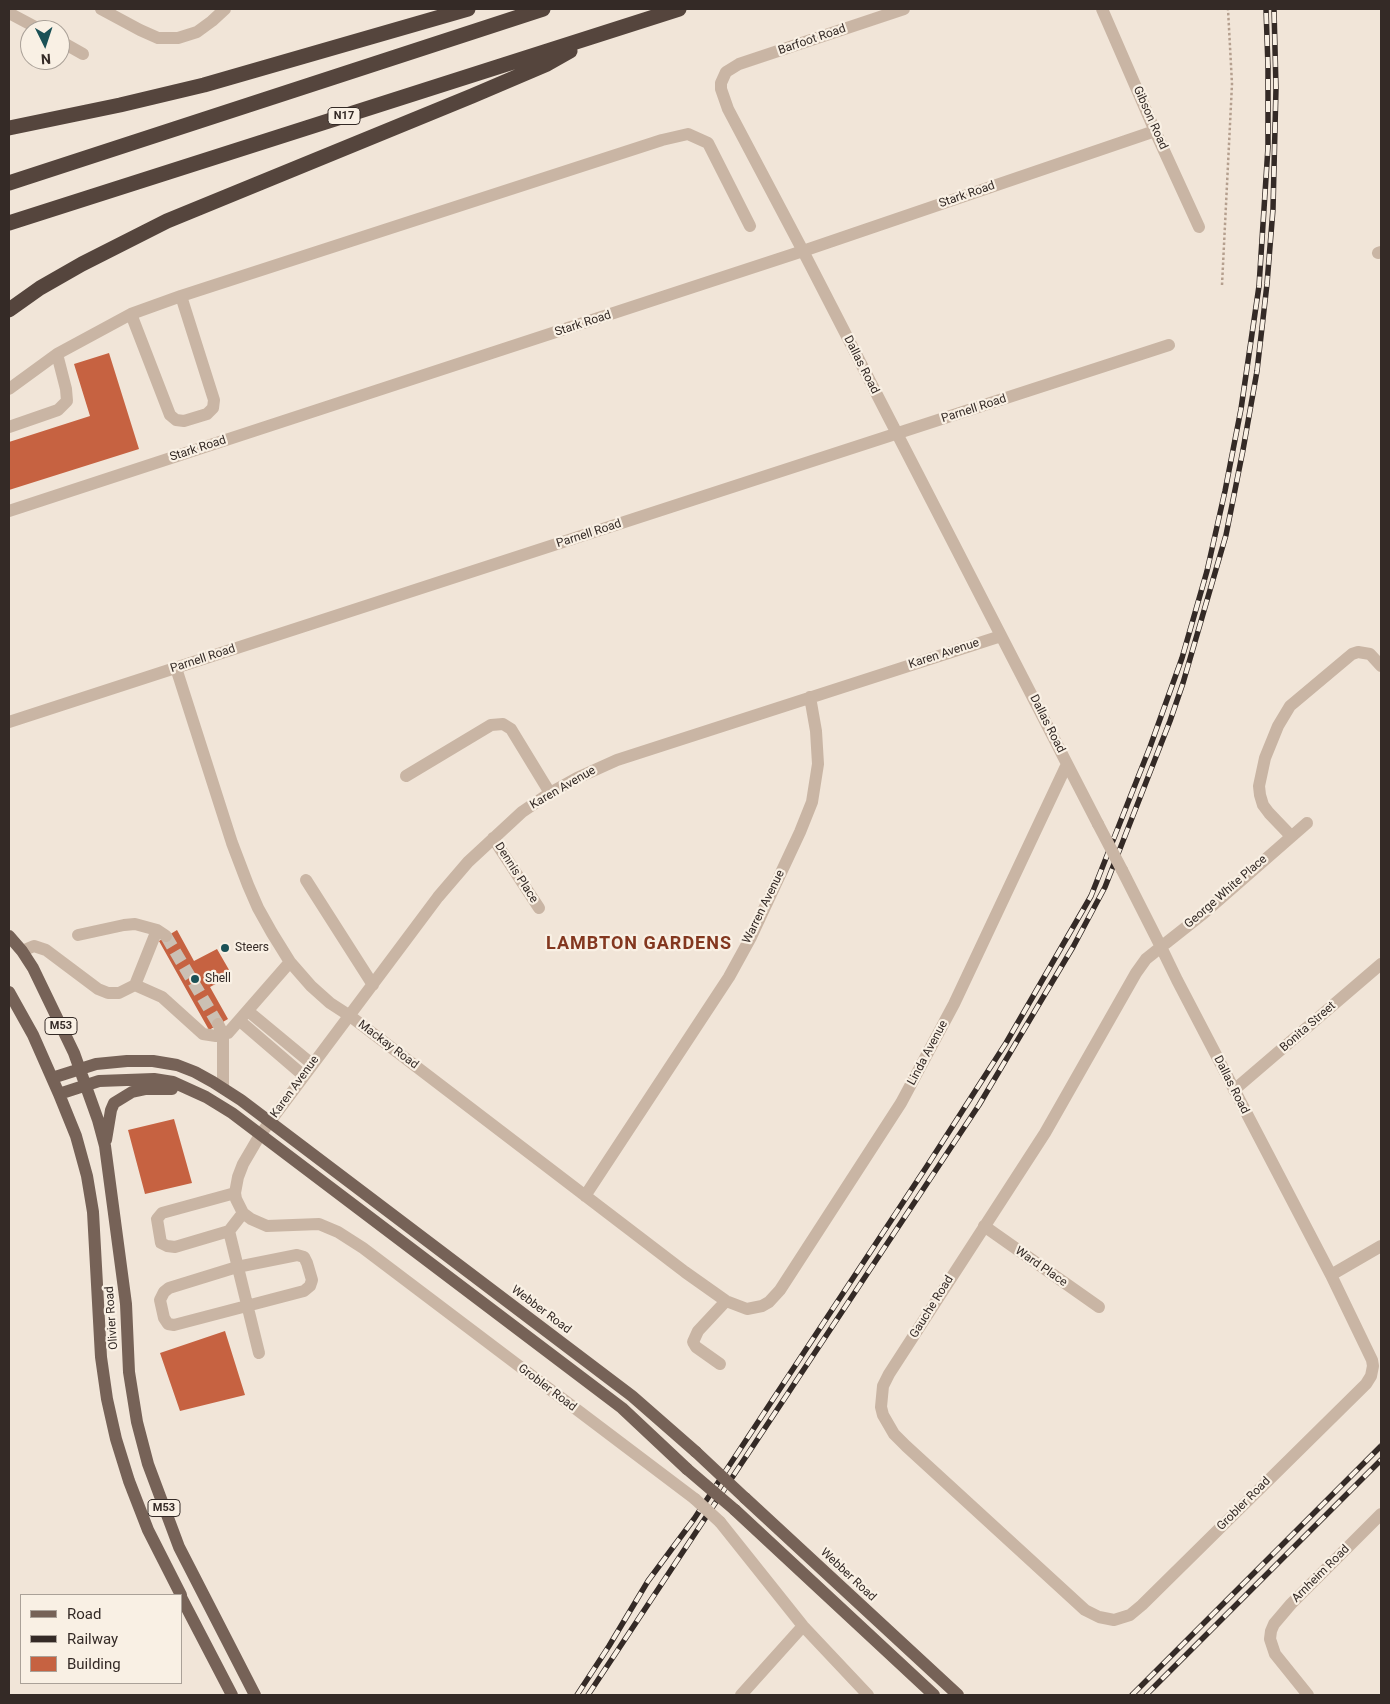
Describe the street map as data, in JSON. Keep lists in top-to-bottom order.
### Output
{
  "streets": {
    "highway": ["N17"],
    "main road": ["M53", "Webber Road", "Olivier Road"],
    "street": [
      "Barfoot Road",
      "Gibson Road",
      "Stark Road",
      "Dallas Road",
      "Parnell Road",
      "Karen Avenue",
      "Dennis Place",
      "George White Place",
      "Warren Avenue",
      "Bonita Street",
      "Mackay Road",
      "Linda Avenue",
      "Ward Place",
      "Gauche Road",
      "Grobler Road",
      "Arnheim Road"
    ]
  },
  "crossings": [
    ["Barfoot Road", "Dallas Road"],
    ["Gibson Road", "Stark Road"],
    ["Stark Road", "Dallas Road"],
    ["Dallas Road", "Parnell Road"],
    ["Dallas Road", "Karen Avenue"],
    ["Dallas Road", "George White Place"],
    ["Dallas Road", "Bonita Street"],
    ["Dallas Road", "Linda Avenue"],
    ["Dallas Road", "Gauche Road"],
    ["Dallas Road", "Grobler Road"],
    ["Parnell Road", "Mackay Road"],
    ["Karen Avenue", "Dennis Place"],
    ["Karen Avenue", "Warren Avenue"],
    ["Karen Avenue", "Mackay Road"],
    ["Karen Avenue", "Webber Road"],
    ["George White Place", "Gauche Road"],
    ["Warren Avenue", "Mackay Road"],
    ["Mackay Road", "Linda Avenue"],
    ["Ward Place", "Gauche Road"],
    ["Gauche Road", "Grobler Road"],
    ["Webber Road", "Olivier Road"]
  ],
  "districts": ["LAMBTON GARDENS"],
  "places": ["Steers", "Shell"],
  "legend": ["Road", "Railway", "Building"],
  "north": "bottom"
}
